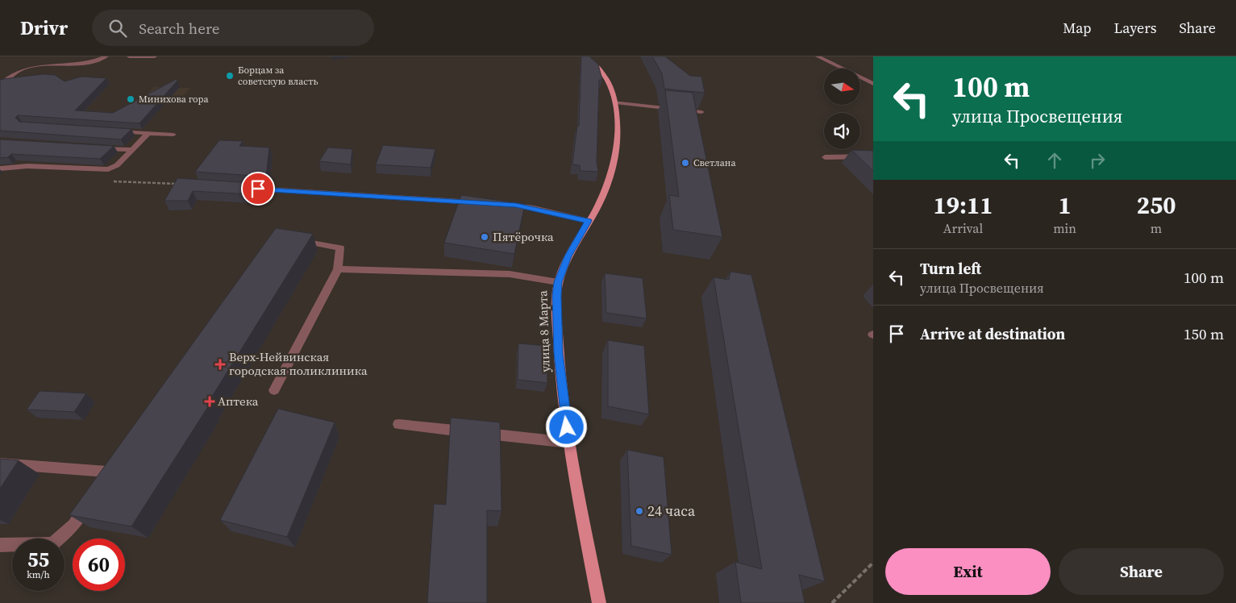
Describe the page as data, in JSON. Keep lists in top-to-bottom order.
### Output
{
  "streets": {
    "main road": ["улица 8 Марта"]
  },
  "places": {
    "other": [
      "Борцам за советскую власть",
      "Минихова гора",
      "Светлана",
      "Пятёрочка",
      "24 часа"
    ],
    "health": ["Верх-Нейвинская городская поликлиника", "Аптека"]
  },
  "north": "right",
  "page": {
    "header": "Drivr",
    "search": "Search here",
    "nav": ["Map", "Layers", "Share"],
    "turn": ["100 m", "улица Просвещения"],
    "eta": [
      "19:11",
      "Arrival",
      "1",
      "min",
      "250",
      "m"
    ],
    "list": [
      {
        "name": "Turn left",
        "note": "улица Просвещения",
        "value": "100 m"
      },
      {
        "name": "Arrive at destination",
        "value": "150 m"
      }
    ],
    "speed": "55 km/h",
    "limit": "60",
    "buttons": ["Exit", "Share"]
  }
}
